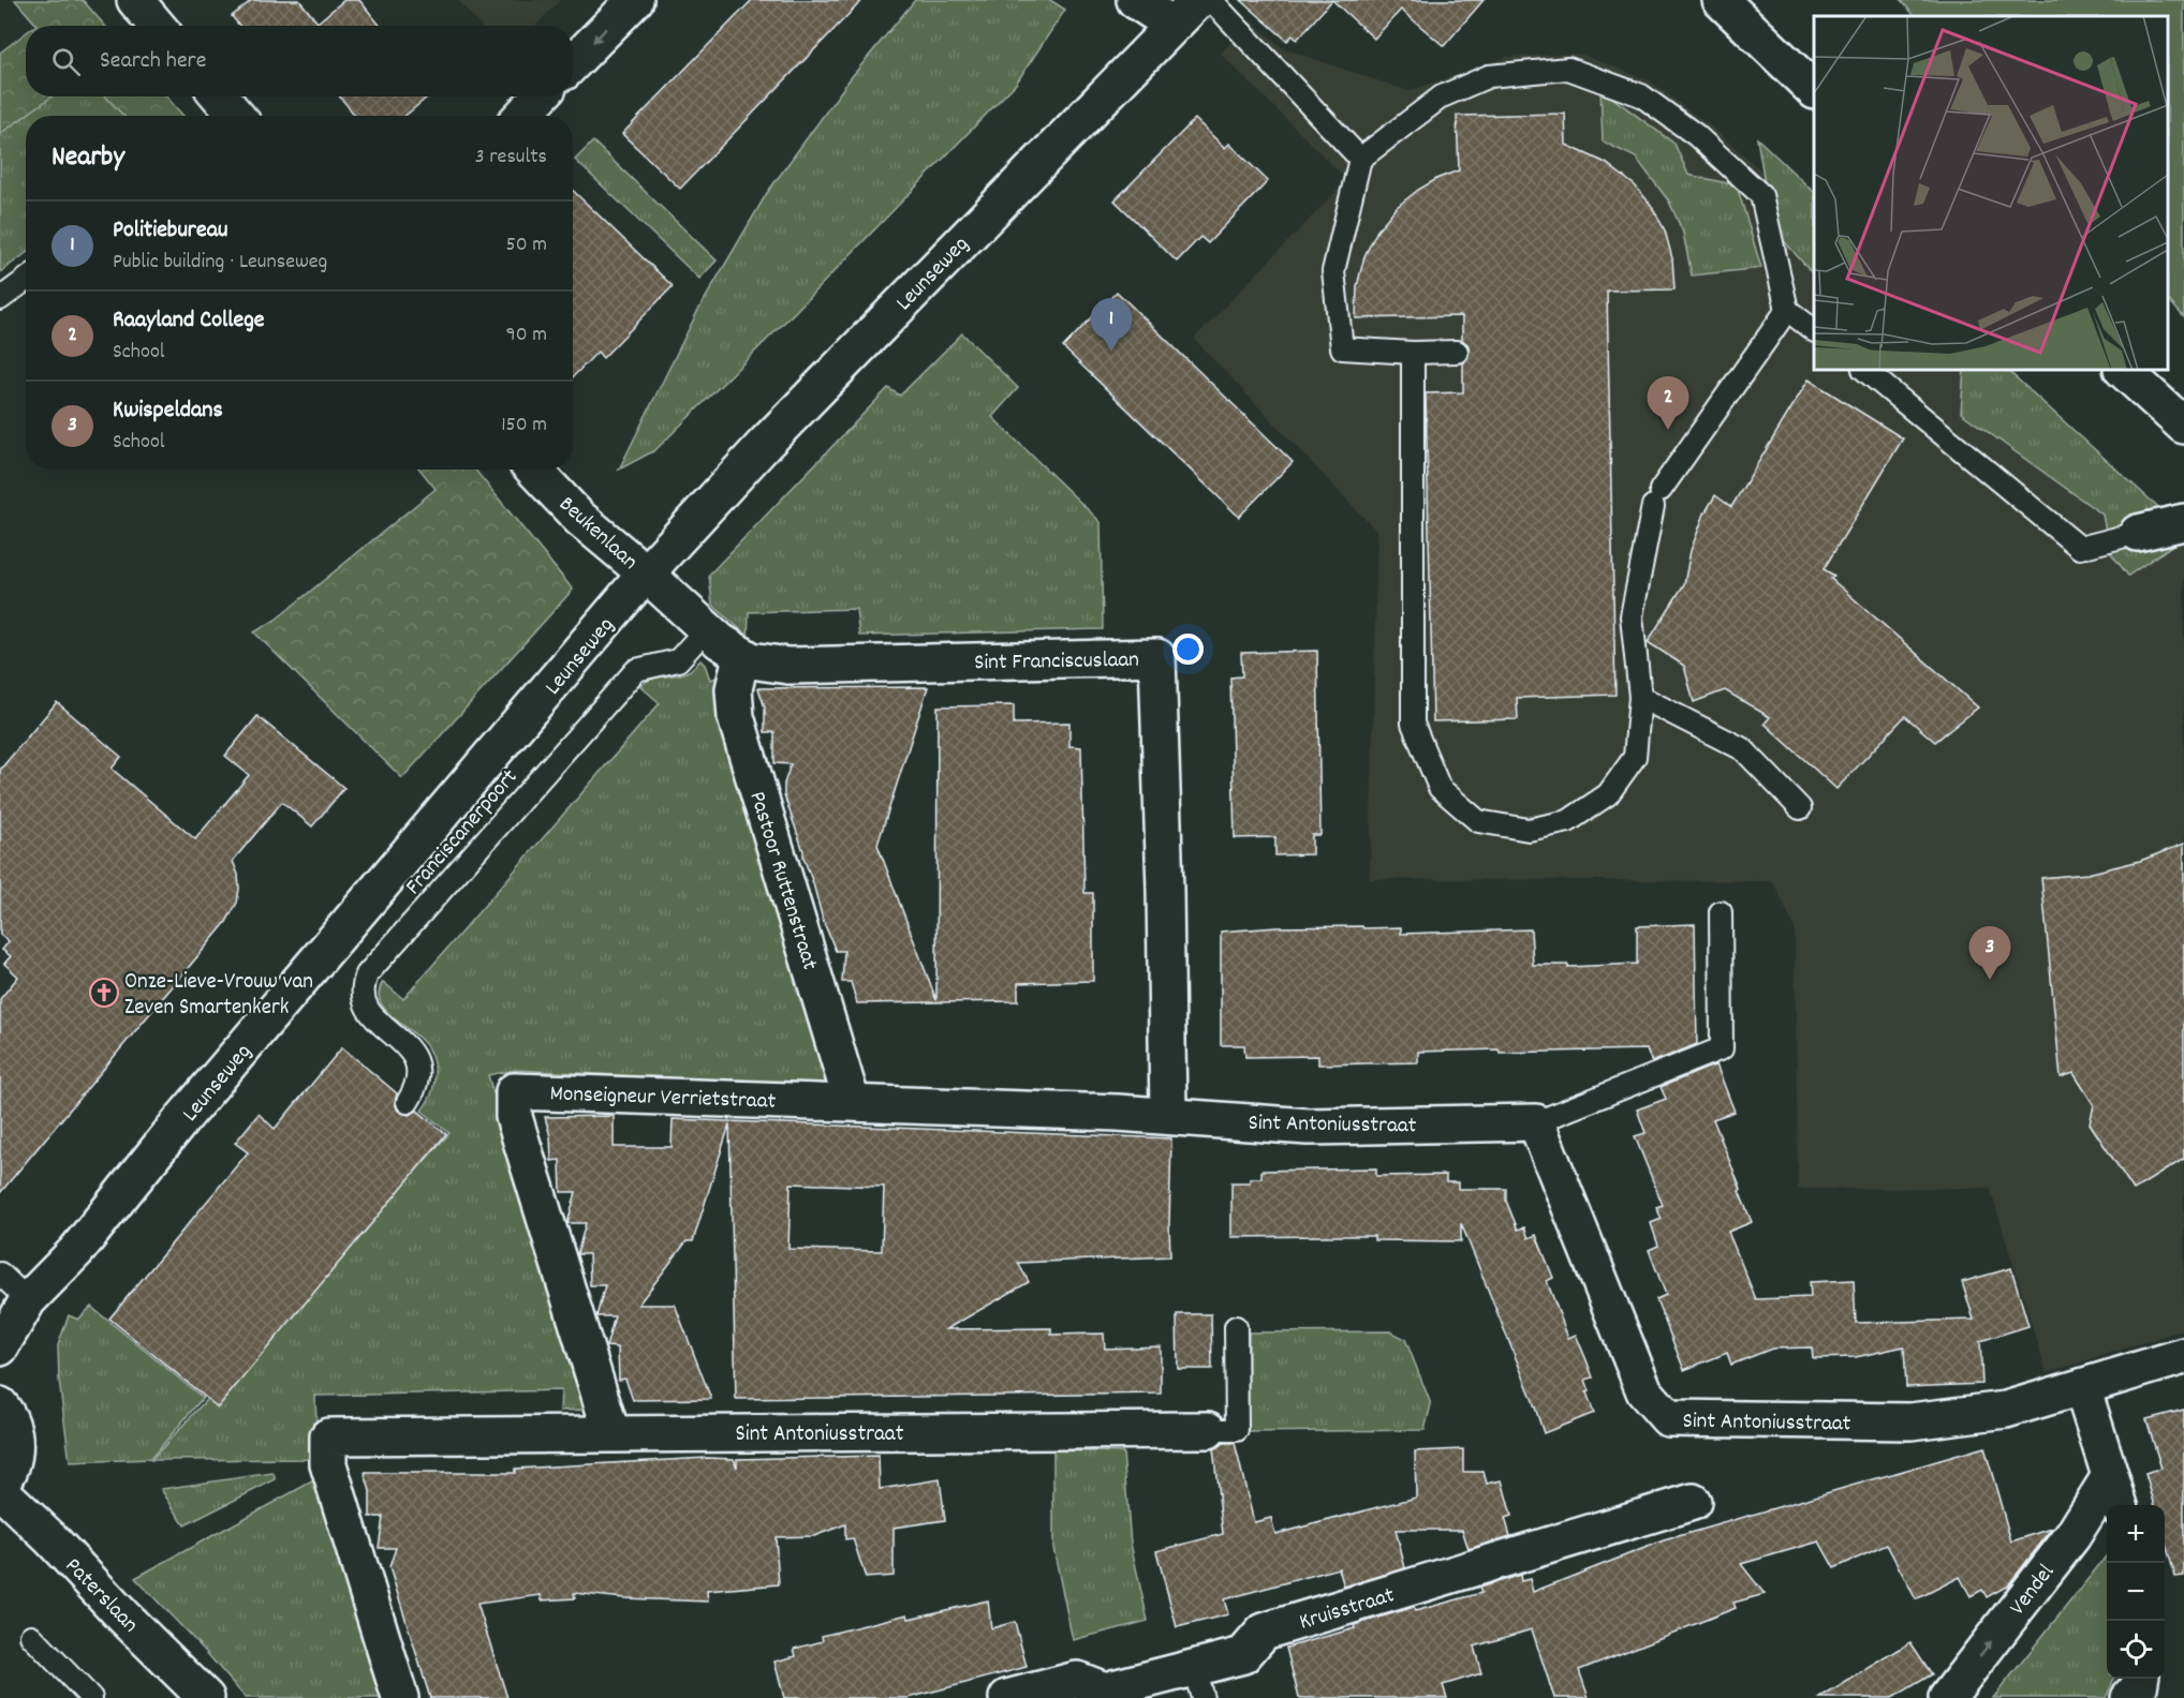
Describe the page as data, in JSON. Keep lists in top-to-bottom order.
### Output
{
  "streets": {
    "street": [
      "Leunseweg",
      "Beukenlaan",
      "Sint Franciscuslaan",
      "Pastoor Ruttenstraat",
      "Monseigneur Verrietstraat",
      "Sint Antoniusstraat",
      "Vendel",
      "Paterslaan",
      "Kruisstraat"
    ],
    "lane": ["Franciscanerpoort"]
  },
  "crossings": [
    ["Leunseweg", "Beukenlaan"],
    ["Leunseweg", "Sint Franciscuslaan"],
    ["Beukenlaan", "Sint Franciscuslaan"],
    ["Sint Franciscuslaan", "Franciscanerpoort"],
    ["Sint Franciscuslaan", "Pastoor Ruttenstraat"],
    ["Sint Franciscuslaan", "Monseigneur Verrietstraat"],
    ["Sint Franciscuslaan", "Sint Antoniusstraat"],
    ["Pastoor Ruttenstraat", "Monseigneur Verrietstraat"],
    ["Monseigneur Verrietstraat", "Sint Antoniusstraat"]
  ],
  "one_way": ["Vendel"],
  "places": {
    "church": ["Onze-Lieve-Vrouw van Zeven Smartenkerk"]
  },
  "page": {
    "search": "Search here",
    "heading": ["Nearby", "3 results"],
    "list": [
      {
        "mark": "1",
        "name": "Politiebureau",
        "note": "Public building · Leunseweg",
        "value": "50 m"
      },
      {
        "mark": "2",
        "name": "Raayland College",
        "note": "School",
        "value": "90 m"
      },
      {
        "mark": "3",
        "name": "Kwispeldans",
        "note": "School",
        "value": "150 m"
      }
    ],
    "pins": ["1", "2", "3"],
    "map_buttons": ["+", "−"]
  }
}
